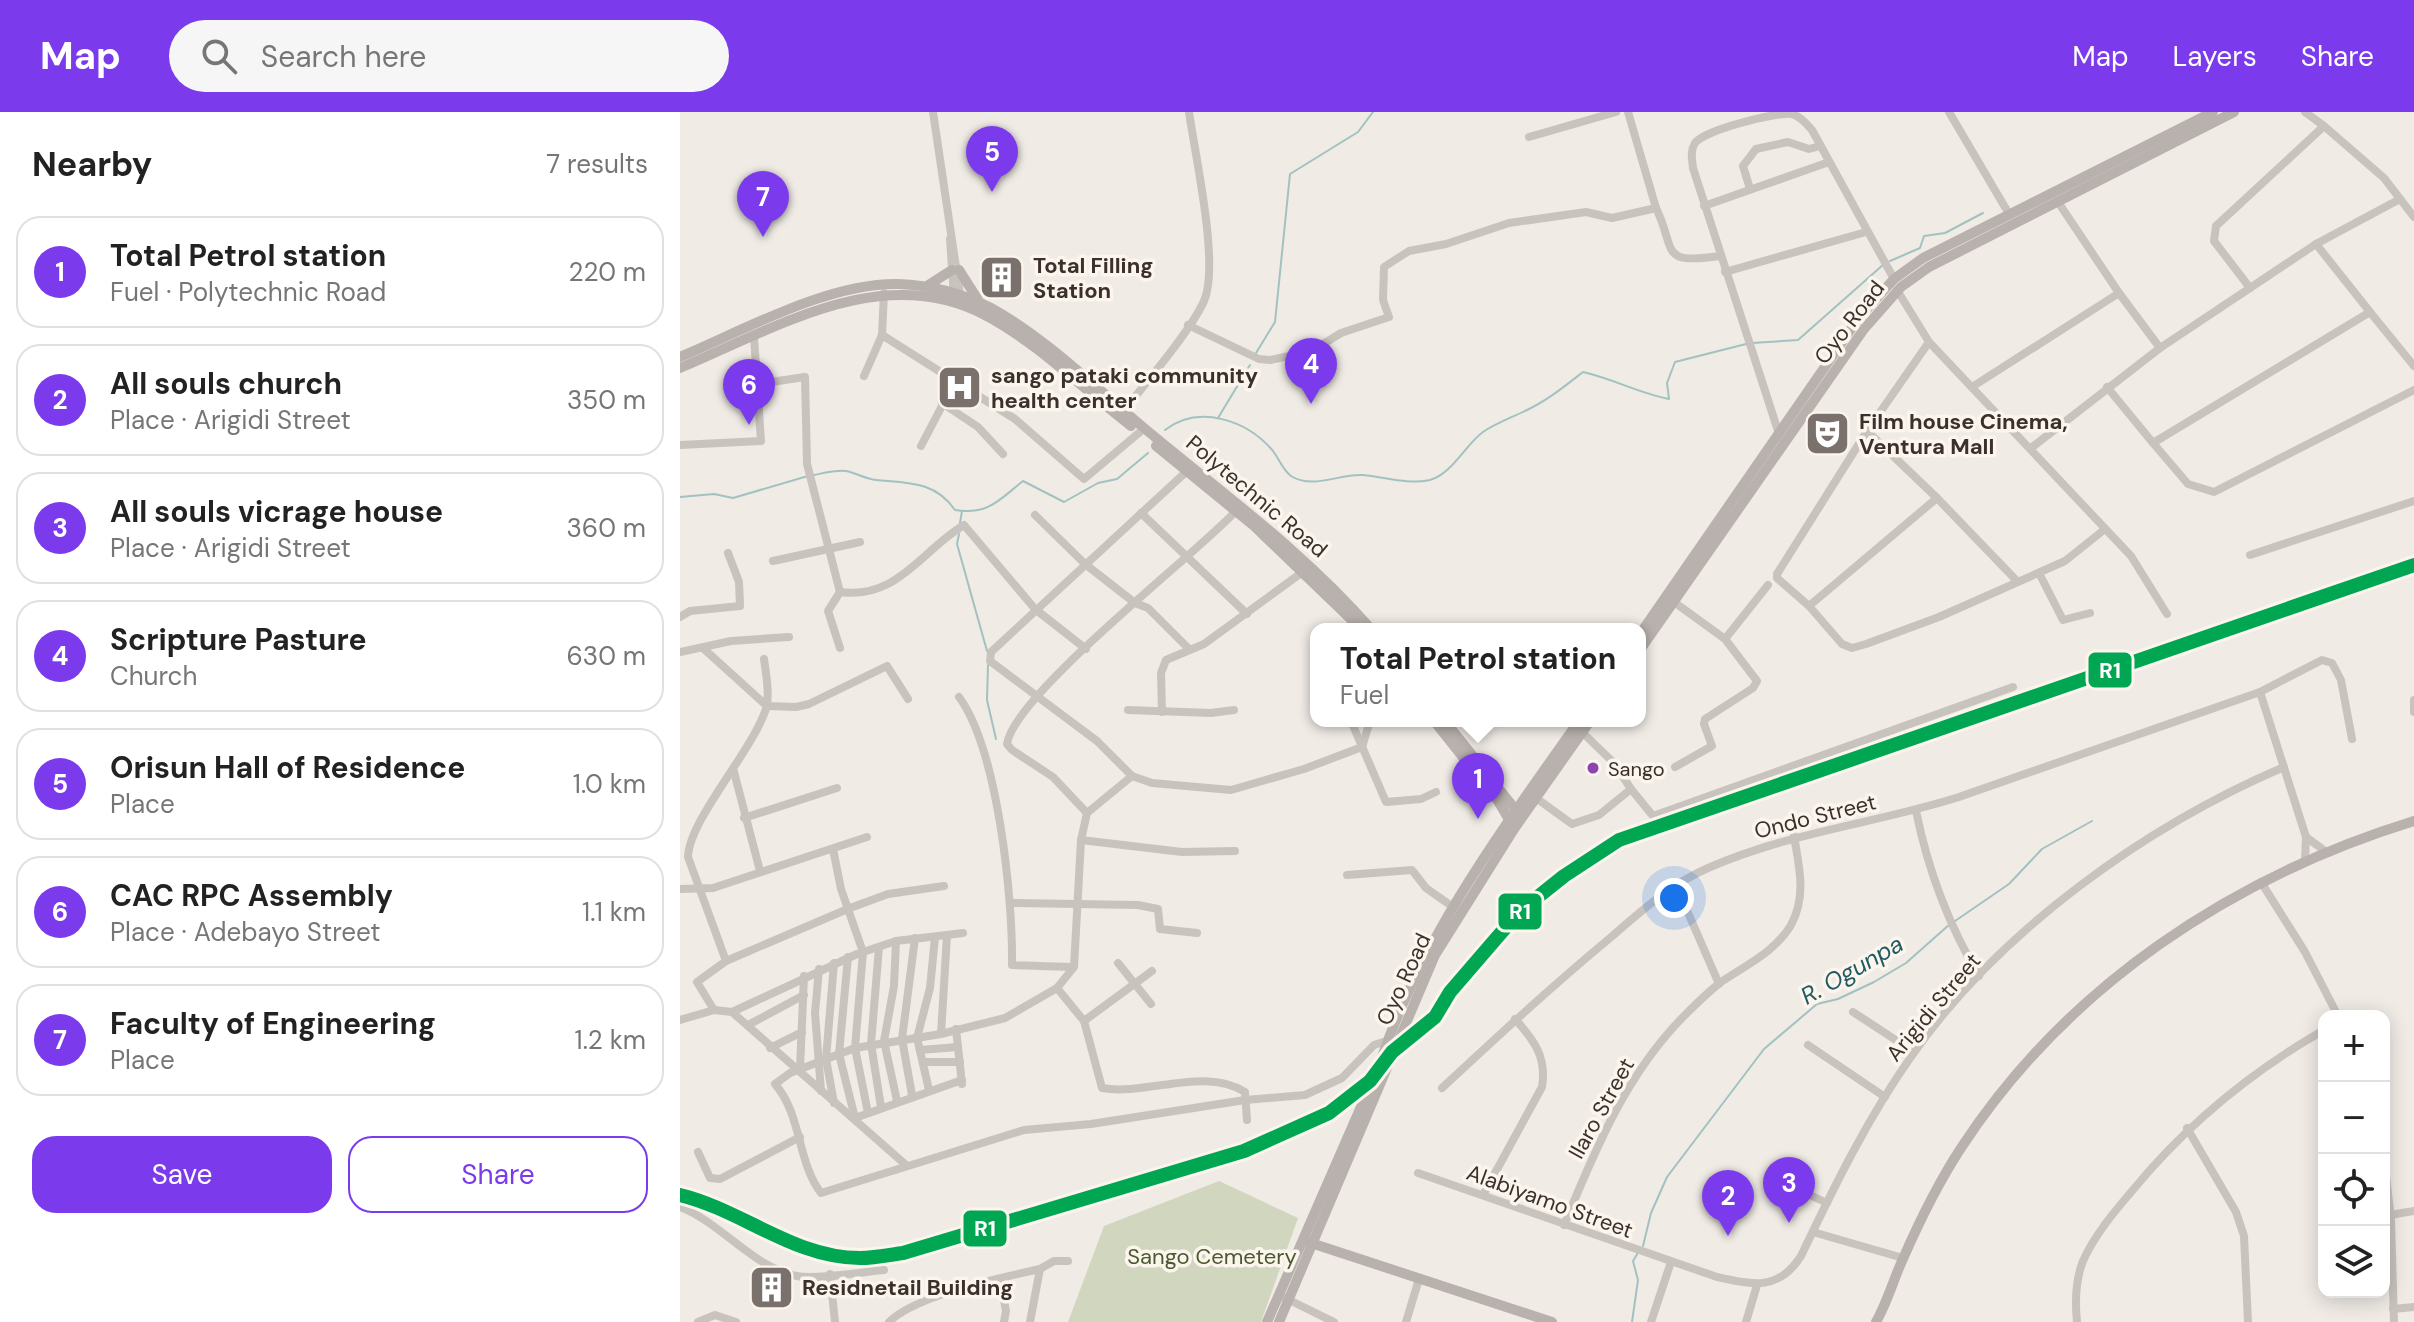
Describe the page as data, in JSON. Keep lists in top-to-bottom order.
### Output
{
  "streets": {
    "main road": ["Oyo Road", "Polytechnic Road"],
    "street": [
      "Ondo Street",
      "Arigidi Street",
      "Ilaro Street",
      "Alabiyamo Street"
    ]
  },
  "crossings": [
    ["Ondo Street", "Ilaro Street"],
    ["Ilaro Street", "Alabiyamo Street"]
  ],
  "water": ["R. Ogunpa"],
  "parks": ["Sango Cemetery"],
  "places": {
    "building": ["Total Filling Station", "Residnetail Building"],
    "hospital": ["sango pataki community health center"],
    "theatre": ["Film house Cinema, Ventura Mall"],
    "other": ["Sango"]
  },
  "lines": ["transit line R1"],
  "page": {
    "header": "Map",
    "search": "Search here",
    "nav": ["Map", "Layers", "Share"],
    "heading": ["Nearby", "7 results"],
    "pins": [
      "5",
      "7",
      "4",
      "6",
      "1",
      "3",
      "2"
    ],
    "list": [
      {
        "mark": "1",
        "name": "Total Petrol station",
        "note": "Fuel · Polytechnic Road",
        "value": "220 m"
      },
      {
        "mark": "2",
        "name": "All souls church",
        "note": "Place · Arigidi Street",
        "value": "350 m"
      },
      {
        "mark": "3",
        "name": "All souls vicrage house",
        "note": "Place · Arigidi Street",
        "value": "360 m"
      },
      {
        "mark": "4",
        "name": "Scripture Pasture",
        "note": "Church",
        "value": "630 m"
      },
      {
        "mark": "5",
        "name": "Orisun Hall of Residence",
        "note": "Place",
        "value": "1.0 km"
      },
      {
        "mark": "6",
        "name": "CAC RPC Assembly",
        "note": "Place · Adebayo Street",
        "value": "1.1 km"
      },
      {
        "mark": "7",
        "name": "Faculty of Engineering",
        "note": "Place",
        "value": "1.2 km"
      }
    ],
    "popup": ["Total Petrol station", "Fuel"],
    "map_buttons": ["+", "−"],
    "buttons": ["Save", "Share"]
  }
}
